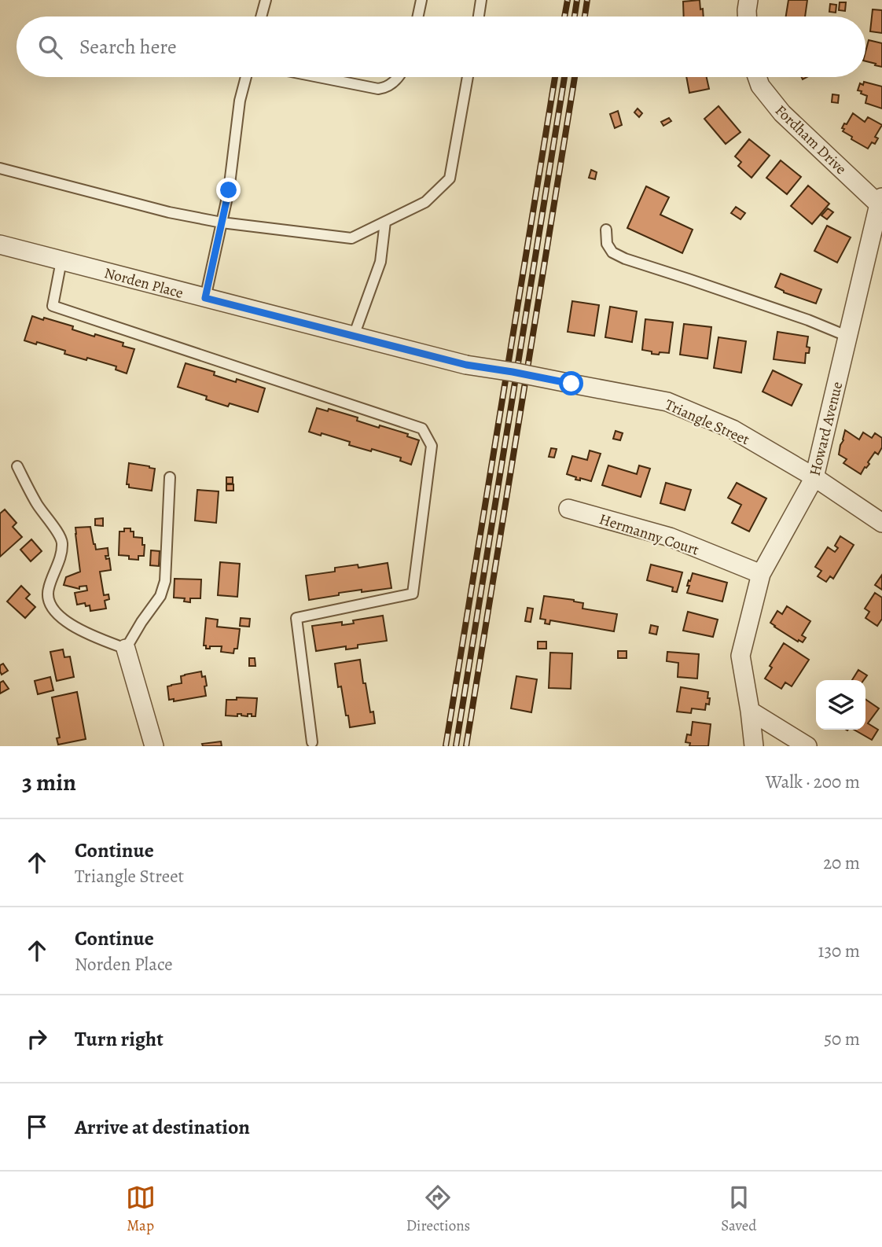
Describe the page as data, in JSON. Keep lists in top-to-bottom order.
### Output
{
  "streets": {
    "street": [
      "Fordham Drive",
      "Norden Place",
      "Triangle Street",
      "Howard Avenue",
      "Hermanny Court"
    ]
  },
  "crossings": [
    ["Fordham Drive", "Howard Avenue"],
    ["Norden Place", "Triangle Street"],
    ["Triangle Street", "Howard Avenue"],
    ["Howard Avenue", "Hermanny Court"]
  ],
  "page": {
    "search": "Search here",
    "heading": ["3 min", "Walk · 200 m"],
    "list": [
      ["Continue", "Triangle Street", "20 m"],
      ["Continue", "Norden Place", "130 m"],
      ["Turn right", "50 m"],
      "Arrive at destination"
    ],
    "nav": ["Map", "Directions", "Saved"]
  }
}
